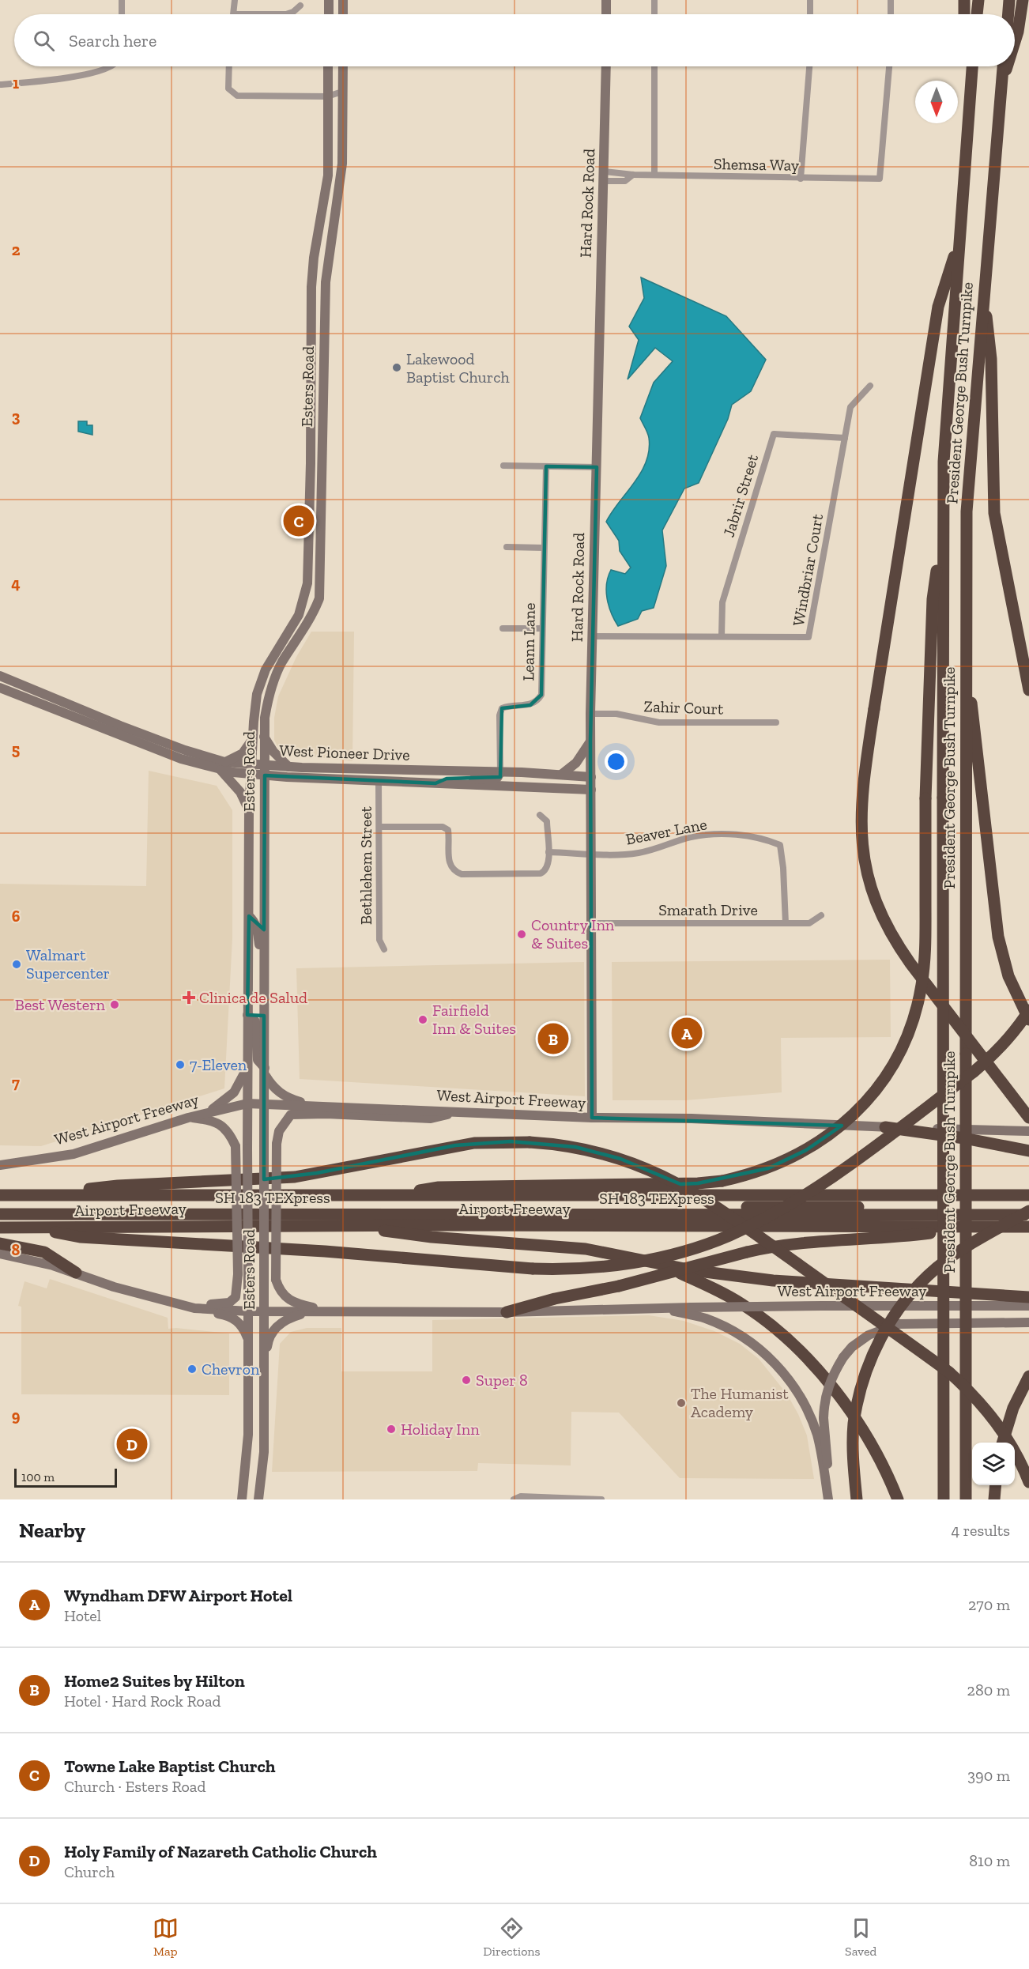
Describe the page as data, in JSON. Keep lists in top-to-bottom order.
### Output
{
  "streets": {
    "highway": ["President George Bush Turnpike", "SH 183 TEXpress", "Airport Freeway"],
    "main road": [
      "Hard Rock Road",
      "Esters Road",
      "West Pioneer Drive",
      "West Airport Freeway"
    ],
    "street": [
      "Shemsa Way",
      "Jabrir Street",
      "Windbriar Court",
      "Leann Lane",
      "Zahir Court",
      "Beaver Lane",
      "Bethlehem Street",
      "Smarath Drive"
    ]
  },
  "crossings": [
    ["Shemsa Way", "Hard Rock Road"],
    ["Hard Rock Road", "Windbriar Court"],
    ["Hard Rock Road", "Zahir Court"],
    ["Hard Rock Road", "West Pioneer Drive"],
    ["Hard Rock Road", "Beaver Lane"],
    ["Hard Rock Road", "Smarath Drive"],
    ["Hard Rock Road", "West Airport Freeway"],
    ["Esters Road", "West Pioneer Drive"],
    ["Esters Road", "West Airport Freeway"],
    ["Jabrir Street", "Windbriar Court"],
    ["Leann Lane", "West Pioneer Drive"],
    ["West Pioneer Drive", "Bethlehem Street"],
    ["Beaver Lane", "Smarath Drive"]
  ],
  "places": {
    "other": [
      "Lakewood Baptist Church",
      "Country Inn & Suites",
      "Walmart Supercenter",
      "Best Western",
      "Fairfield Inn & Suites",
      "7-Eleven",
      "Chevron",
      "Super 8",
      "The Humanist Academy",
      "Holiday Inn"
    ],
    "health": ["Clinica de Salud"]
  },
  "scale_bar": "100 m",
  "north": "bottom",
  "page": {
    "search": "Search here",
    "pins": [
      "C",
      "A",
      "B",
      "D"
    ],
    "scale": "100 m",
    "heading": ["Nearby", "4 results"],
    "list": [
      {
        "mark": "A",
        "name": "Wyndham DFW Airport Hotel",
        "note": "Hotel",
        "value": "270 m"
      },
      {
        "mark": "B",
        "name": "Home2 Suites by Hilton",
        "note": "Hotel · Hard Rock Road",
        "value": "280 m"
      },
      {
        "mark": "C",
        "name": "Towne Lake Baptist Church",
        "note": "Church · Esters Road",
        "value": "390 m"
      },
      {
        "mark": "D",
        "name": "Holy Family of Nazareth Catholic Church",
        "note": "Church",
        "value": "810 m"
      }
    ],
    "nav": ["Map", "Directions", "Saved"]
  },
  "grid": {
    "rows": [
      "1",
      "2",
      "3",
      "4",
      "5",
      "6",
      "7",
      "8",
      "9"
    ]
  }
}
